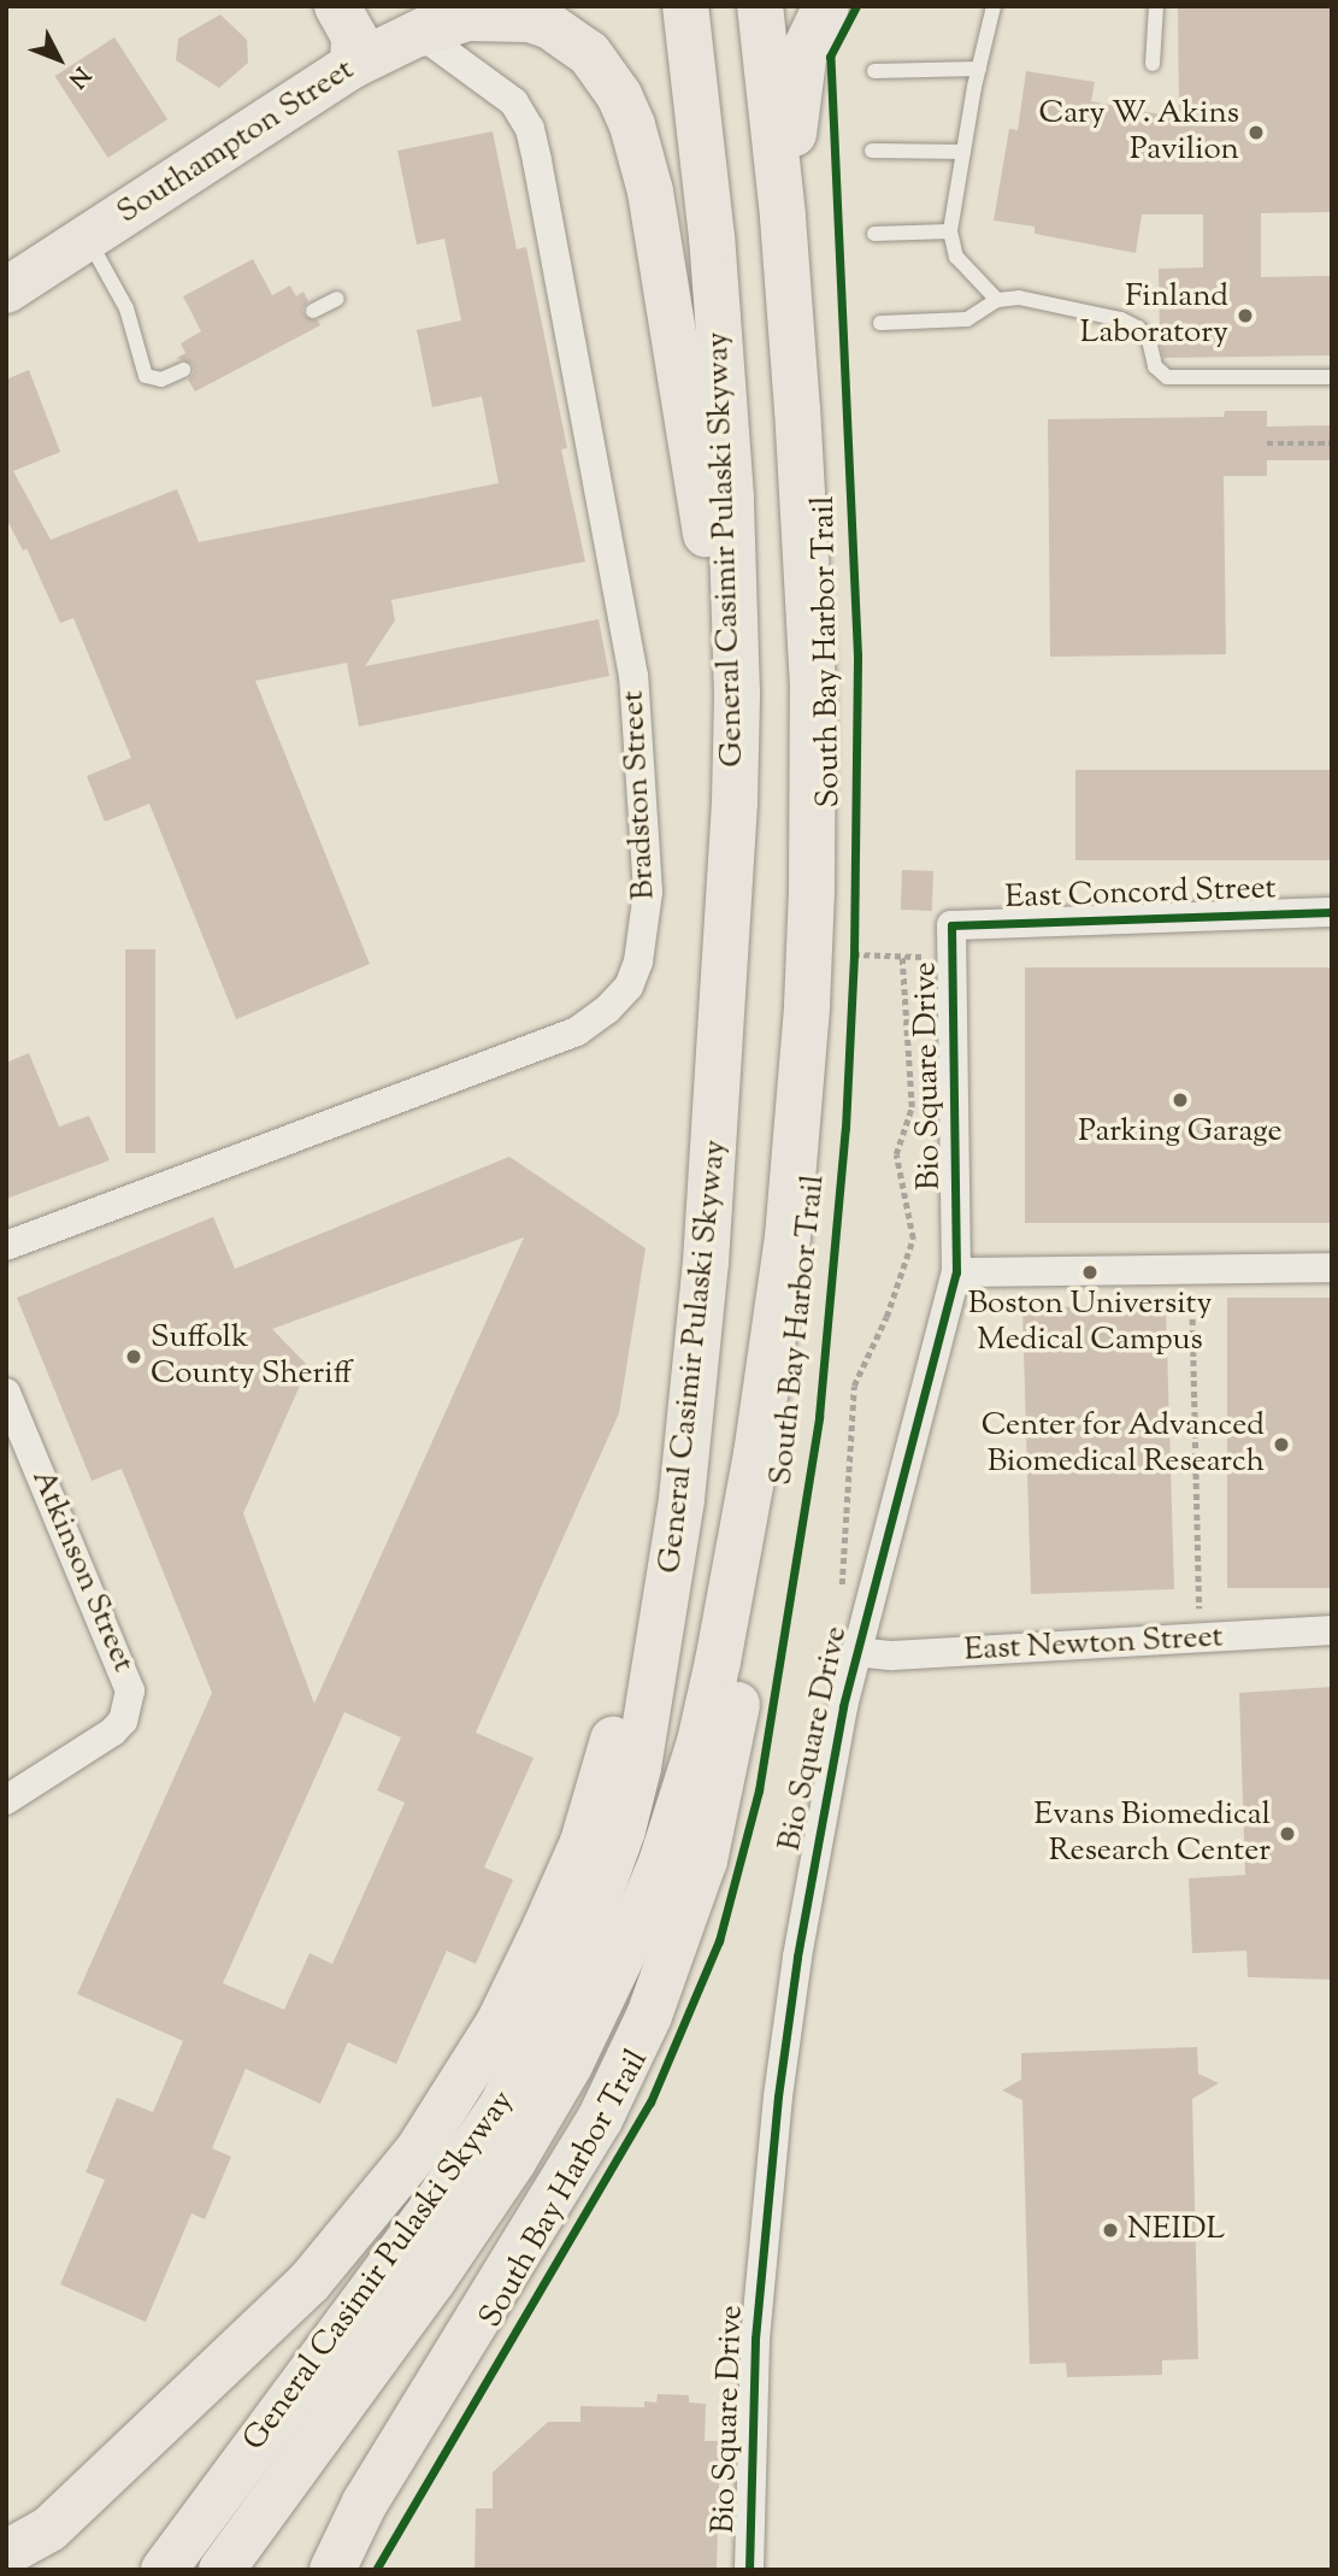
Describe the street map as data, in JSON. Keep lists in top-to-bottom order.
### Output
{
  "streets": {
    "main road": ["Southampton Street", "General Casimir Pulaski Skyway"],
    "street": [
      "Bradston Street",
      "East Concord Street",
      "Bio Square Drive",
      "Atkinson Street",
      "East Newton Street"
    ],
    "cycle path": ["South Bay Harbor Trail"]
  },
  "crossings": [
    ["Southampton Street", "Bradston Street"],
    ["East Concord Street", "Bio Square Drive"],
    ["Bio Square Drive", "East Newton Street"]
  ],
  "places": [
    "Cary W. Akins Pavilion",
    "Finland Laboratory",
    "Parking Garage",
    "Boston University Medical Campus",
    "Suffolk County Sheriff",
    "Center for Advanced Biomedical Research",
    "Evans Biomedical Research Center",
    "NEIDL"
  ],
  "north": "bottom right"
}
